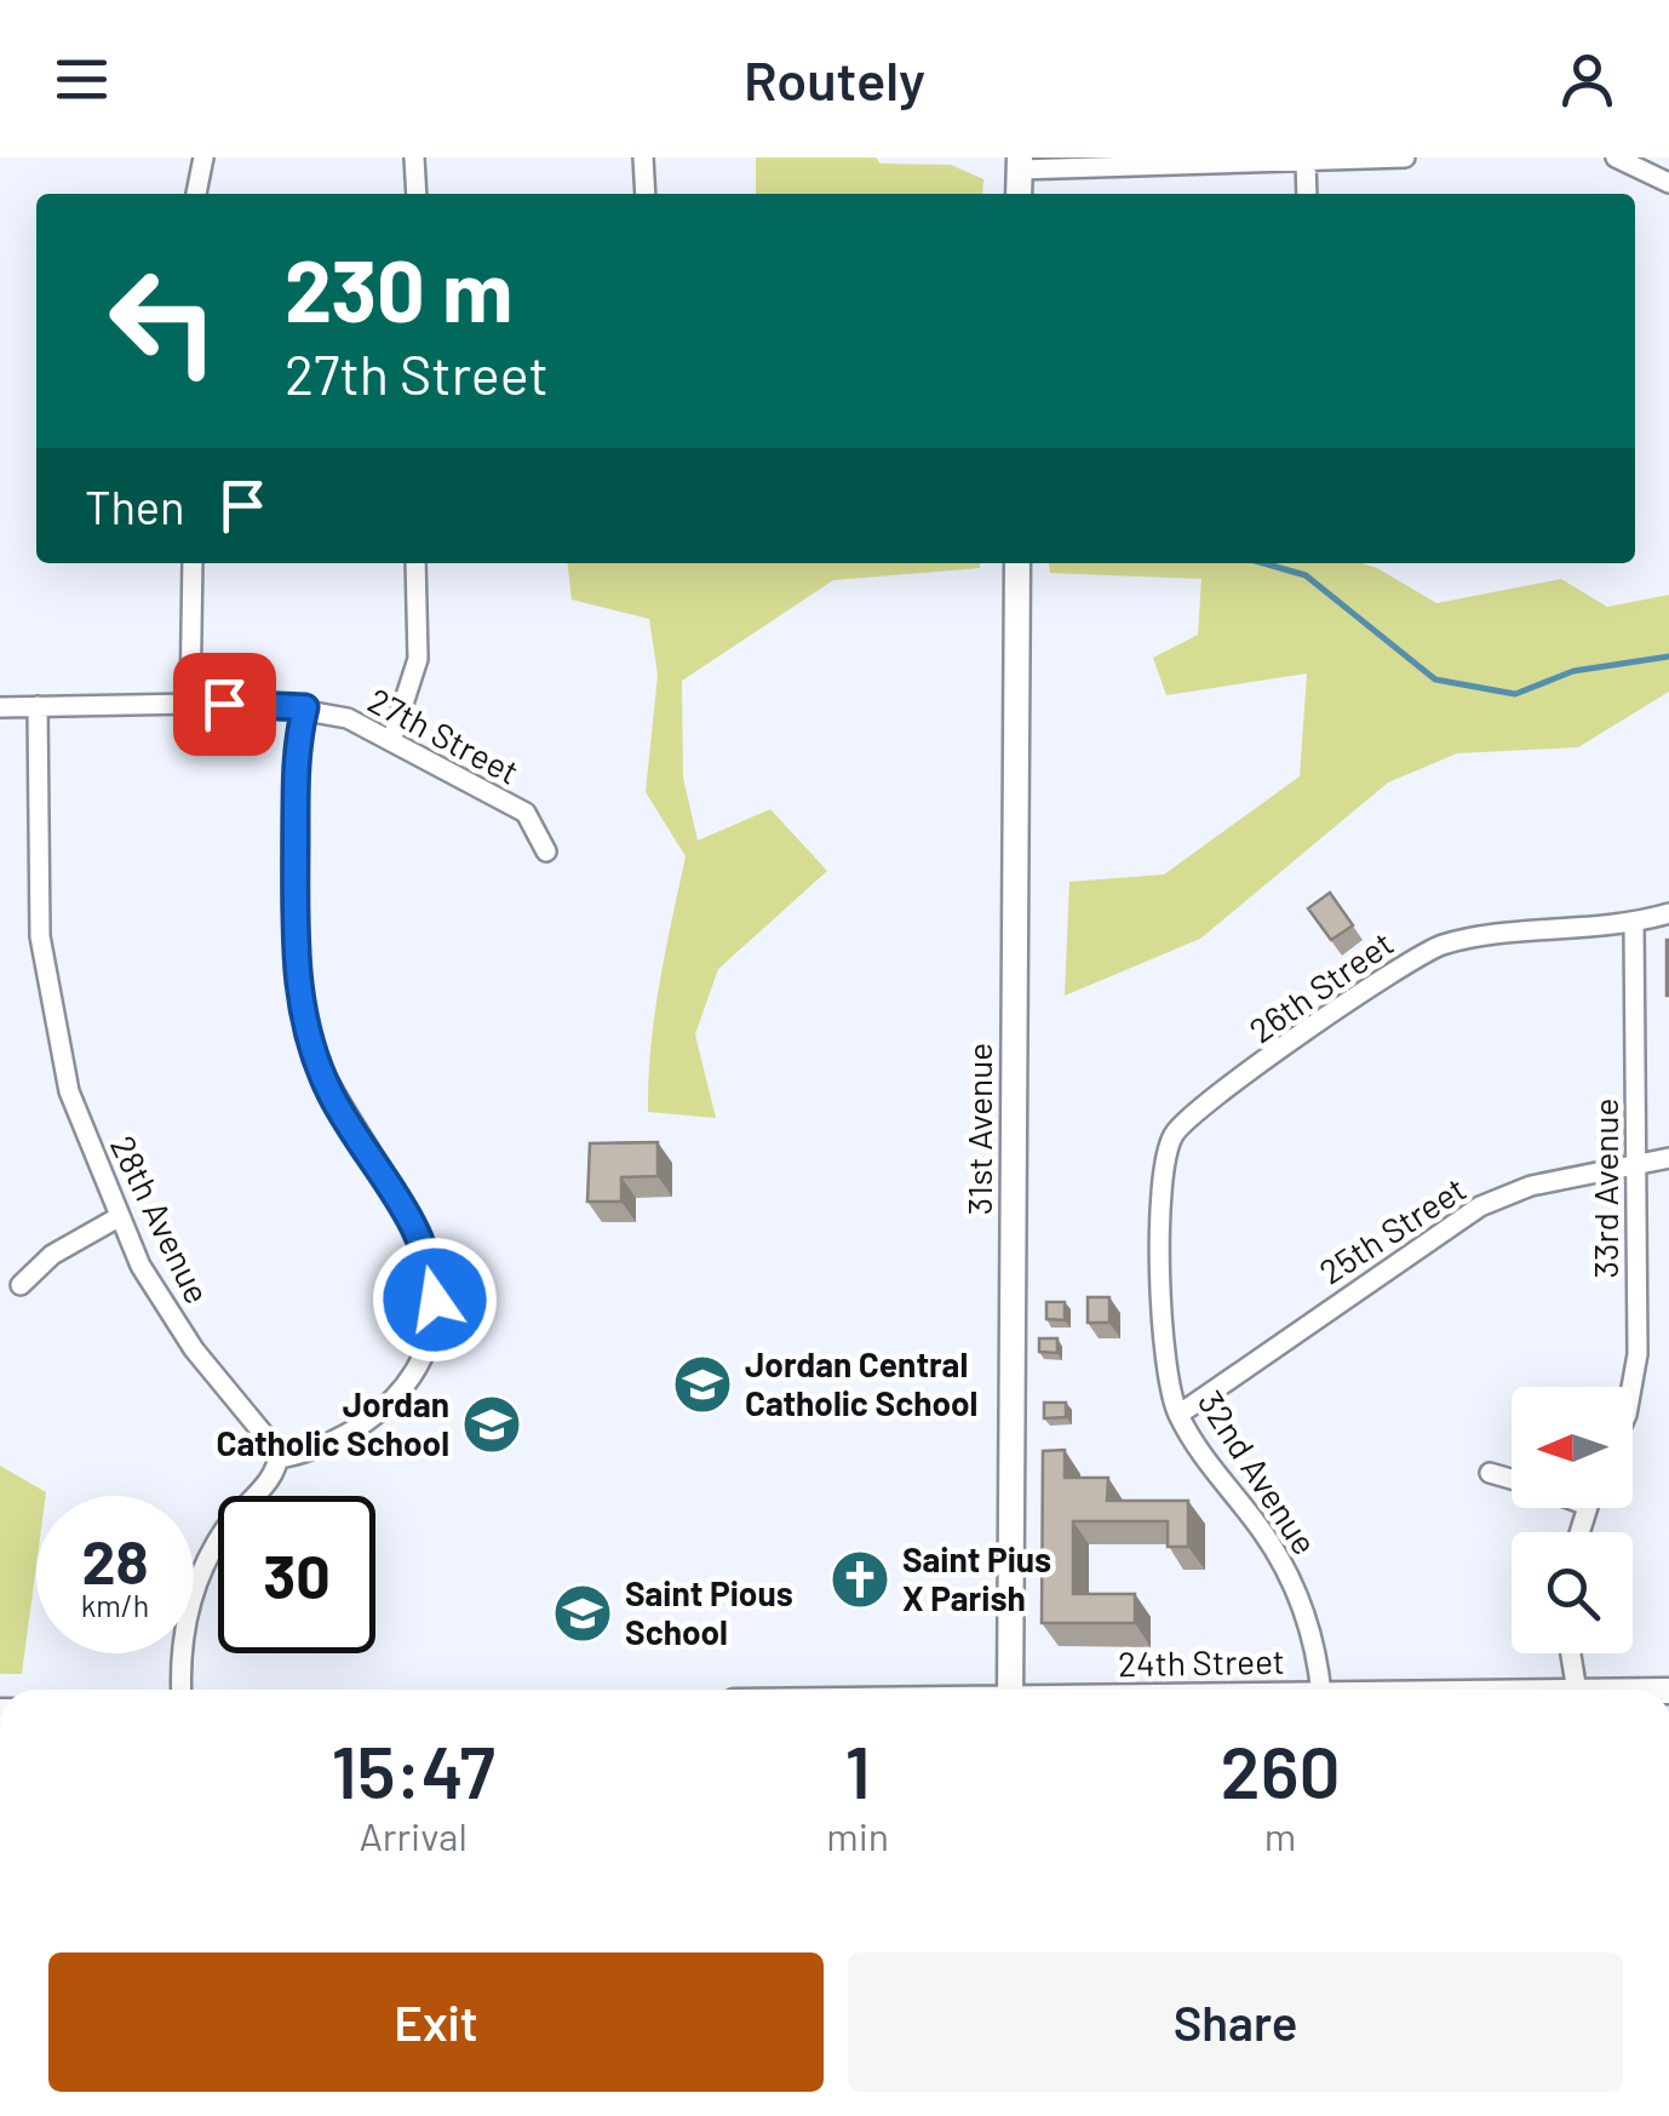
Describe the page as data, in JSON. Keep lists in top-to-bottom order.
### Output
{
  "streets": {
    "street": [
      "27th Street",
      "26th Street",
      "31st Avenue",
      "33rd Avenue",
      "28th Avenue",
      "25th Street",
      "32nd Avenue"
    ]
  },
  "crossings": [
    ["27th Street", "28th Avenue"],
    ["26th Street", "33rd Avenue"],
    ["26th Street", "32nd Avenue"],
    ["33rd Avenue", "25th Street"],
    ["25th Street", "32nd Avenue"]
  ],
  "places": {
    "school or university": ["Jordan Central Catholic School", "Jordan Catholic School", "Saint Pious School"],
    "church": ["Saint Pius X Parish"]
  },
  "north": "left",
  "page": {
    "header": "Routely",
    "turn": ["230 m", "27th Street"],
    "then": "Then",
    "speed": "28 km/h",
    "limit": "30",
    "eta": [
      "15:47",
      "Arrival",
      "1",
      "min",
      "260",
      "m"
    ],
    "buttons": ["Exit", "Share"]
  }
}
